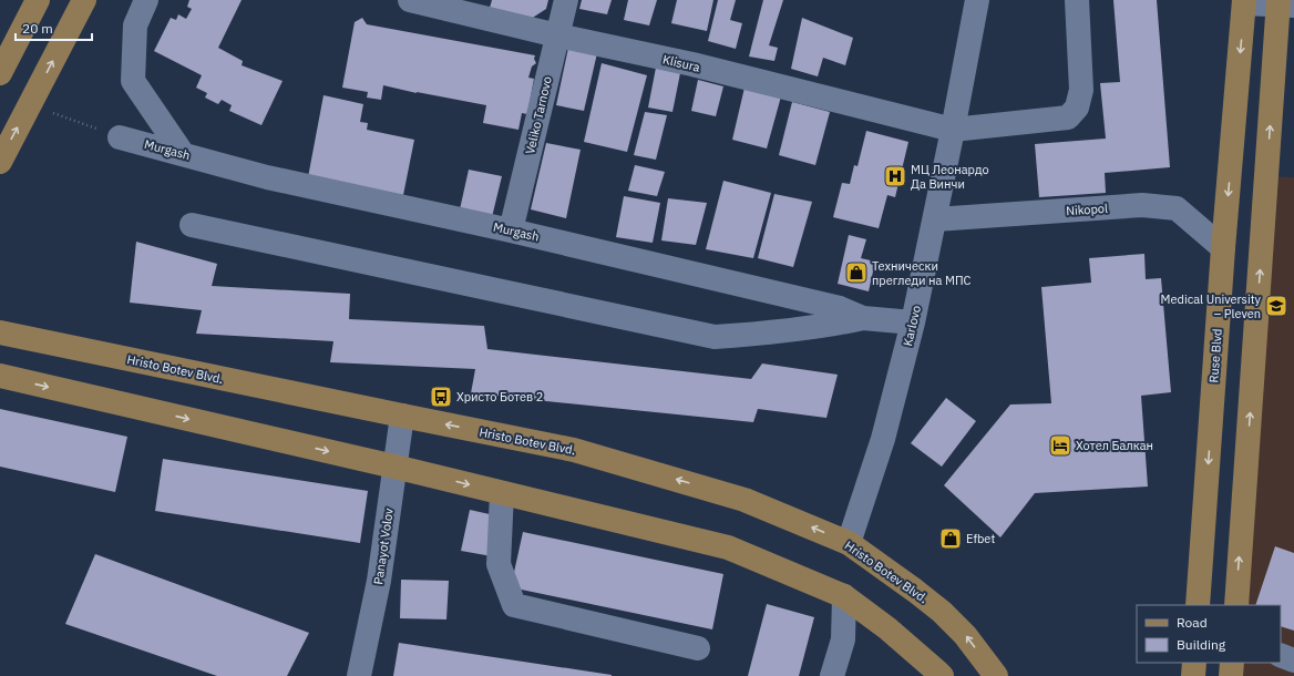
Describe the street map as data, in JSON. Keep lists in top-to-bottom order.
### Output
{
  "streets": {
    "main road": ["Ruse Blvd", "Hristo Botev Blvd."],
    "street": [
      "Klisura",
      "Veliko Tarnovo",
      "Murgash",
      "Nikopol",
      "Karlovo",
      "Panayot Volov"
    ]
  },
  "crossings": [
    ["Klisura", "Veliko Tarnovo"],
    ["Klisura", "Karlovo"],
    ["Veliko Tarnovo", "Murgash"],
    ["Murgash", "Karlovo"],
    ["Nikopol", "Karlovo"],
    ["Nikopol", "Ruse Blvd"],
    ["Karlovo", "Hristo Botev Blvd."],
    ["Hristo Botev Blvd.", "Panayot Volov"]
  ],
  "places": {
    "hospital": ["МЦ Леонардо Да Винчи"],
    "shop": ["Технически прегледи на МПС", "Efbet"],
    "school or university": ["Medical University – Pleven"],
    "bus stop": ["Христо Ботев 2"],
    "hotel": ["Хотел Балкан"]
  },
  "legend": ["Road", "Building"],
  "scale_bar": "20 m"
}
